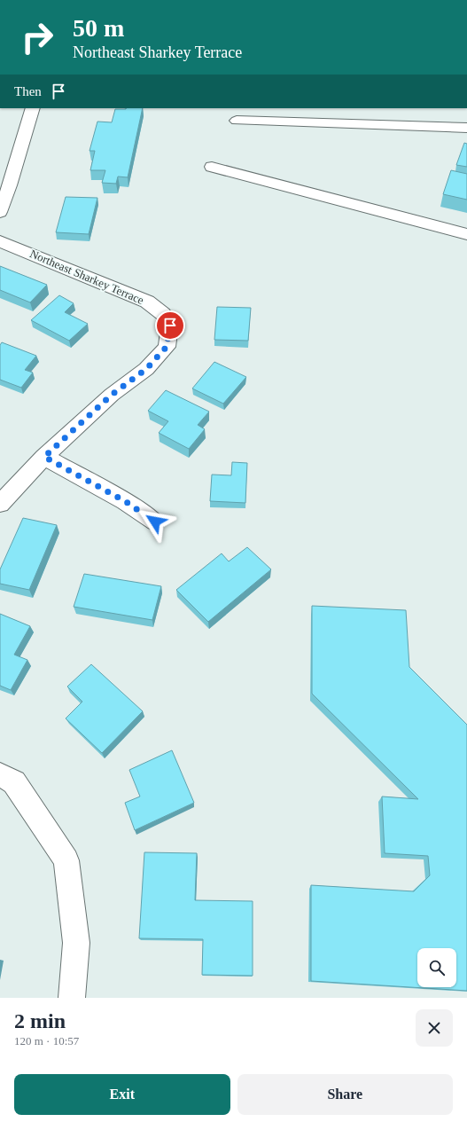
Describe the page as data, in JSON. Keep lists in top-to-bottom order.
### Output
{
  "streets": {
    "street": ["Northeast Sharkey Terrace"]
  },
  "page": {
    "turn": ["50 m", "Northeast Sharkey Terrace"],
    "then": "Then",
    "heading": ["2 min", "120 m · 10:57"],
    "buttons": ["Exit", "Share"]
  }
}
